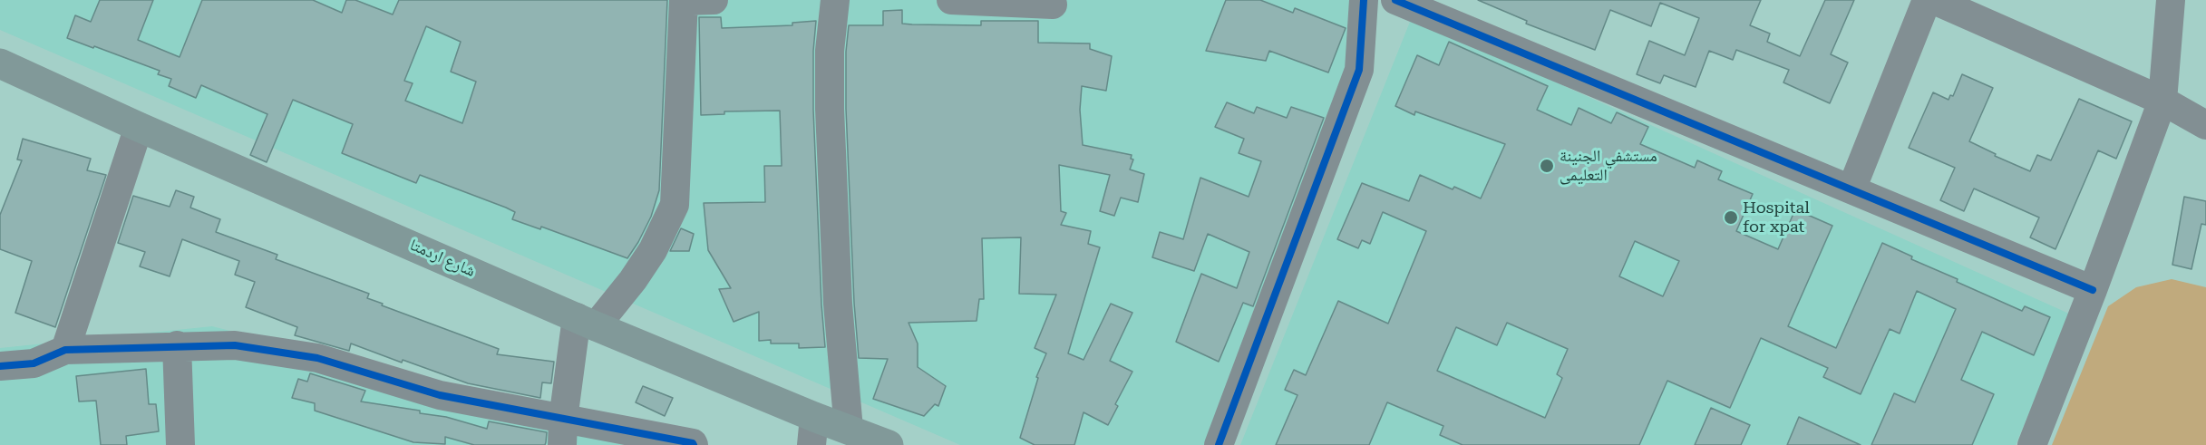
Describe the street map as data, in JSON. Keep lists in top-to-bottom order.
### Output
{
  "streets": {
    "main road": ["شارع اردمتا"]
  },
  "places": ["مستشفي الجنينة التعليمى", "Hospital for xpat"]
}
